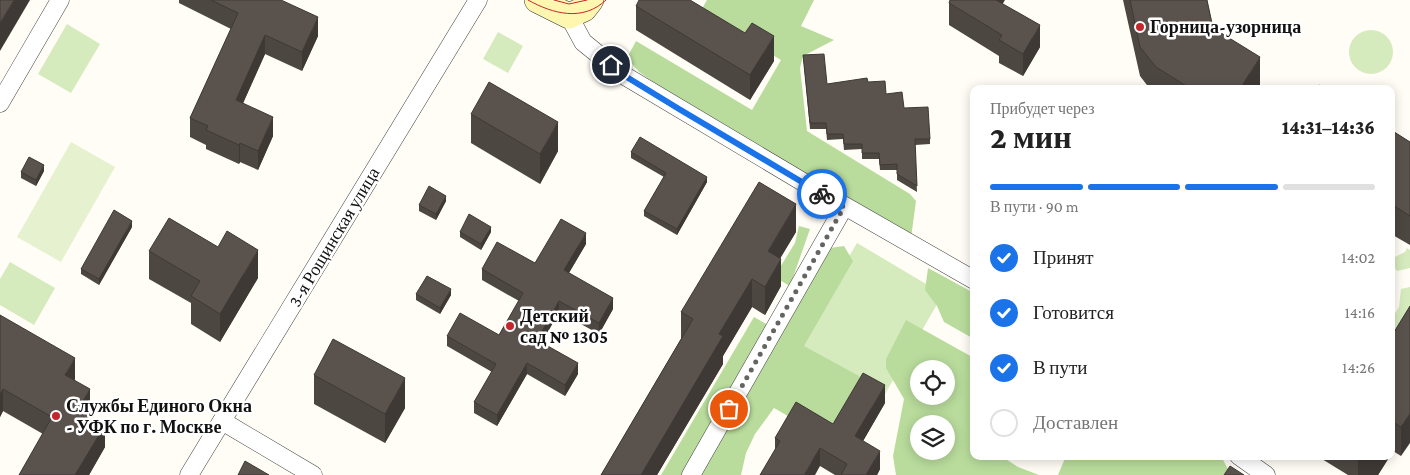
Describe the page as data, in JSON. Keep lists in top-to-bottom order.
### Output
{
  "streets": {
    "street": ["3-я Рощинская улица"]
  },
  "places": ["Горница-узорница", "Детский сад № 1305", "Службы Единого Окна - УФК по г. Москве"],
  "page": {
    "heading": ["2 мин", "Прибудет через", "14:31–14:36"],
    "bar": "В пути · 90 m",
    "list": [
      ["Принят", "14:02"],
      ["Готовится", "14:16"],
      ["В пути", "14:26"],
      "Доставлен"
    ]
  }
}
